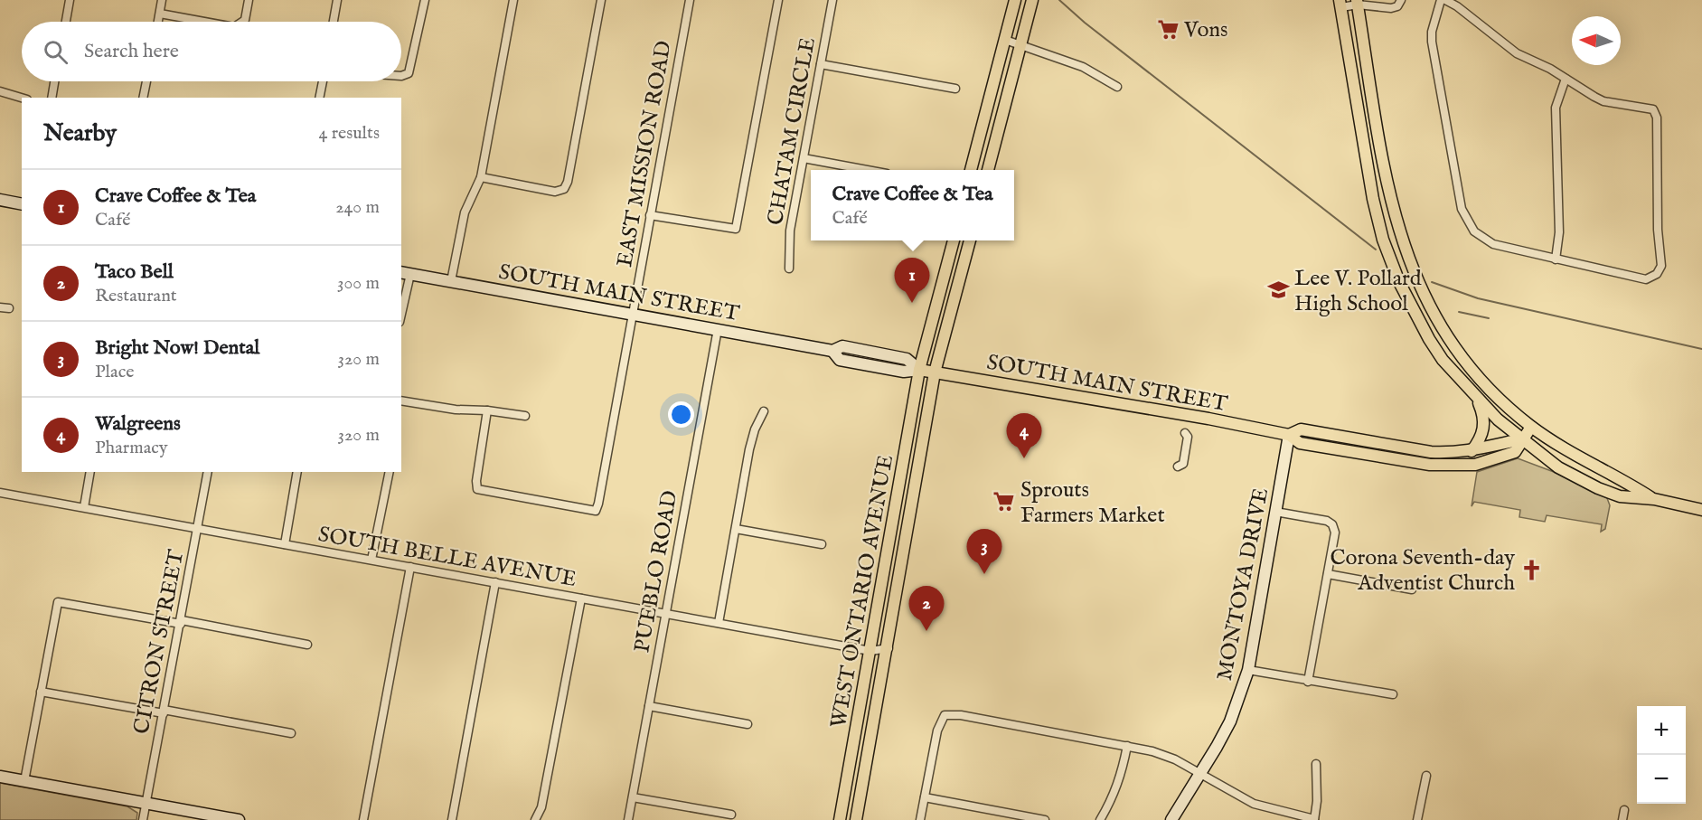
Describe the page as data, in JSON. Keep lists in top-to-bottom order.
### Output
{
  "streets": {
    "main road": ["SOUTH MAIN STREET", "WEST ONTARIO AVENUE"],
    "street": [
      "CHATAM CIRCLE",
      "EAST MISSION ROAD",
      "SOUTH BELLE AVENUE",
      "PUEBLO ROAD",
      "MONTOYA DRIVE",
      "CITRON STREET"
    ]
  },
  "crossings": [
    ["EAST MISSION ROAD", "SOUTH MAIN STREET"],
    ["SOUTH MAIN STREET", "PUEBLO ROAD"],
    ["SOUTH MAIN STREET", "MONTOYA DRIVE"],
    ["SOUTH MAIN STREET", "WEST ONTARIO AVENUE"],
    ["SOUTH BELLE AVENUE", "PUEBLO ROAD"],
    ["SOUTH BELLE AVENUE", "WEST ONTARIO AVENUE"],
    ["SOUTH BELLE AVENUE", "CITRON STREET"]
  ],
  "places": {
    "supermarket": ["Vons", "Sprouts Farmers Market"],
    "school or university": ["Lee V. Pollard High School"],
    "church": ["Corona Seventh-day Adventist Church"]
  },
  "north": "left",
  "page": {
    "search": "Search here",
    "heading": ["Nearby", "4 results"],
    "list": [
      {
        "mark": "1",
        "name": "Crave Coffee & Tea",
        "note": "Café",
        "value": "240 m"
      },
      {
        "mark": "2",
        "name": "Taco Bell",
        "note": "Restaurant",
        "value": "300 m"
      },
      {
        "mark": "3",
        "name": "Bright Now! Dental",
        "note": "Place",
        "value": "320 m"
      },
      {
        "mark": "4",
        "name": "Walgreens",
        "note": "Pharmacy",
        "value": "320 m"
      }
    ],
    "popup": ["Crave Coffee & Tea", "Café"],
    "pins": [
      "1",
      "4",
      "3",
      "2"
    ],
    "map_buttons": ["+", "−"]
  }
}
